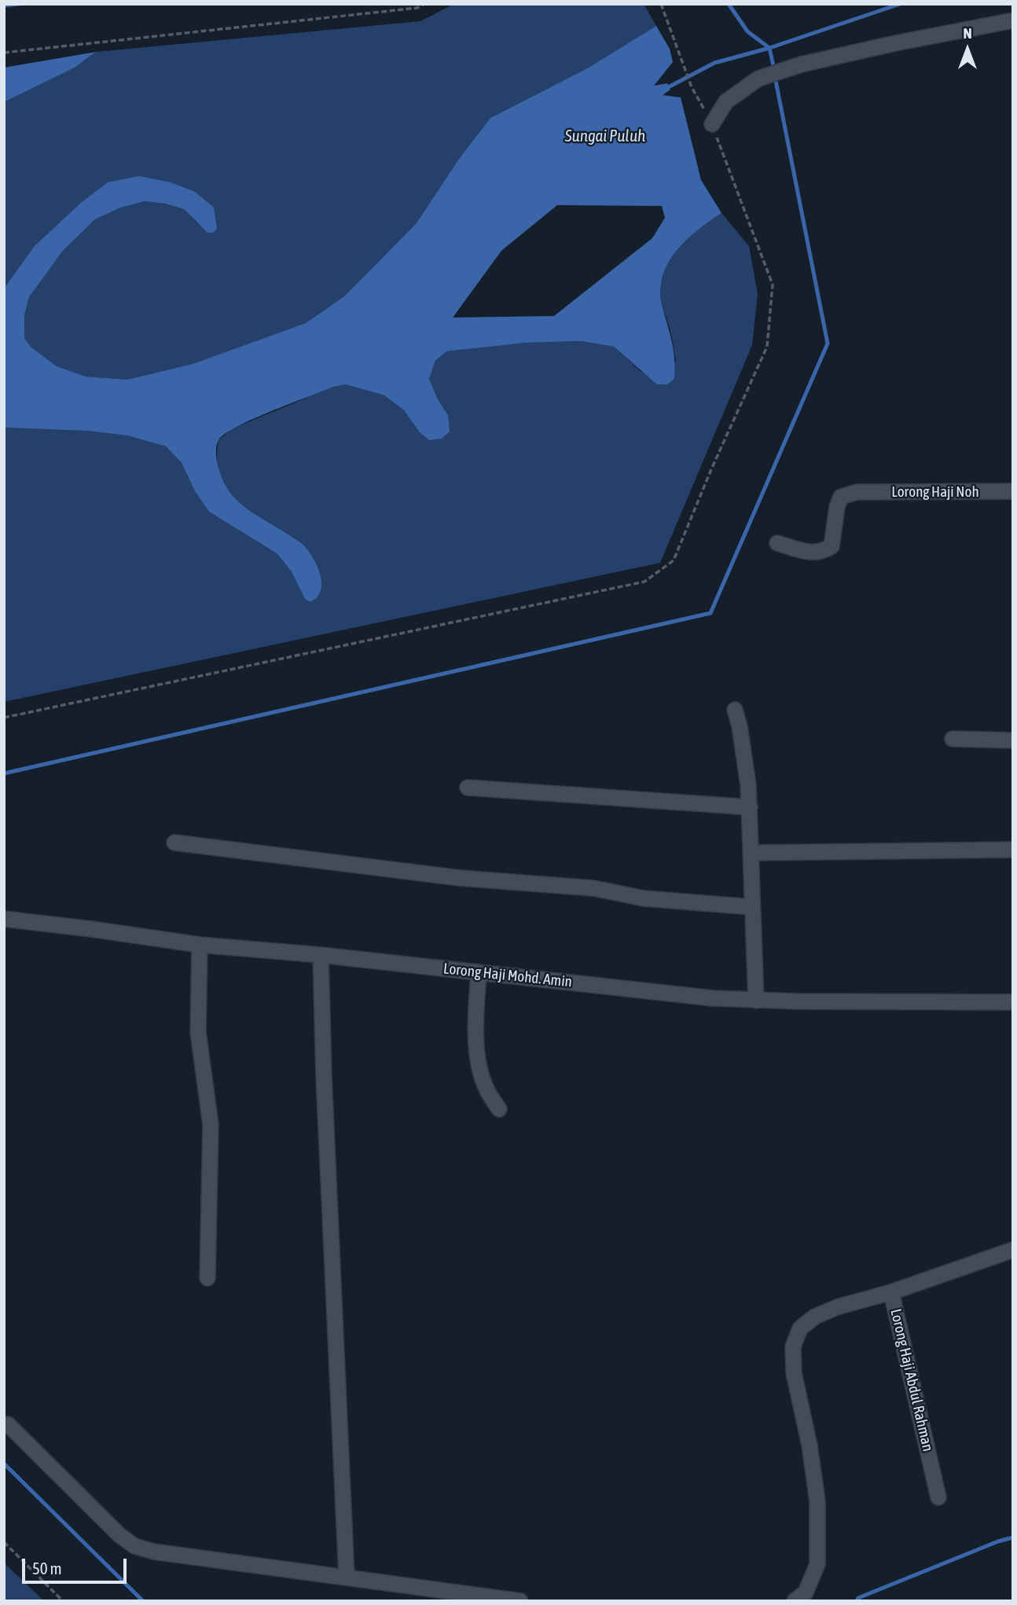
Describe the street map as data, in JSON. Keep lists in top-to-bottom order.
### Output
{
  "streets": {
    "street": ["Lorong Haji Noh", "Lorong Haji Mohd. Amin", "Lorong Haji Abdul Rahman"]
  },
  "water": ["Sungai Puluh"],
  "scale_bar": "50 m",
  "north": "top"
}
